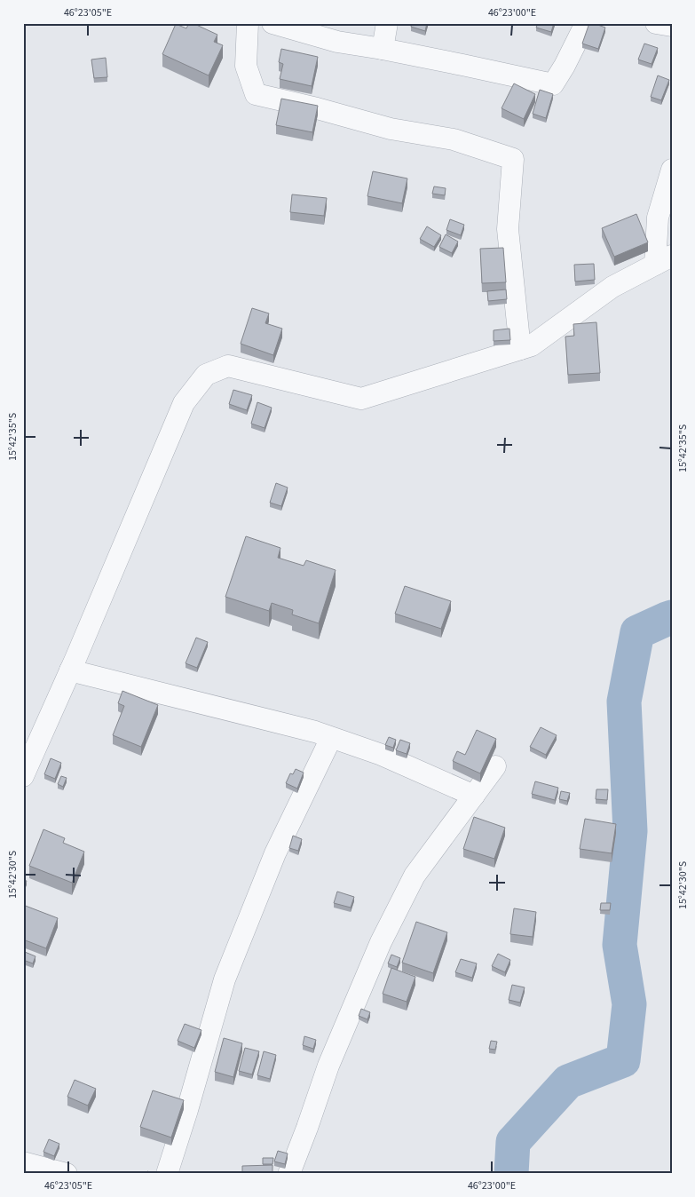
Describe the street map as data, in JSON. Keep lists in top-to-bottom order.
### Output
{
  "coordinates": [
    "46°23'05\"E",
    "46°23'00\"E",
    "15°42'35\"S",
    "15°42'30\"S"
  ]
}
